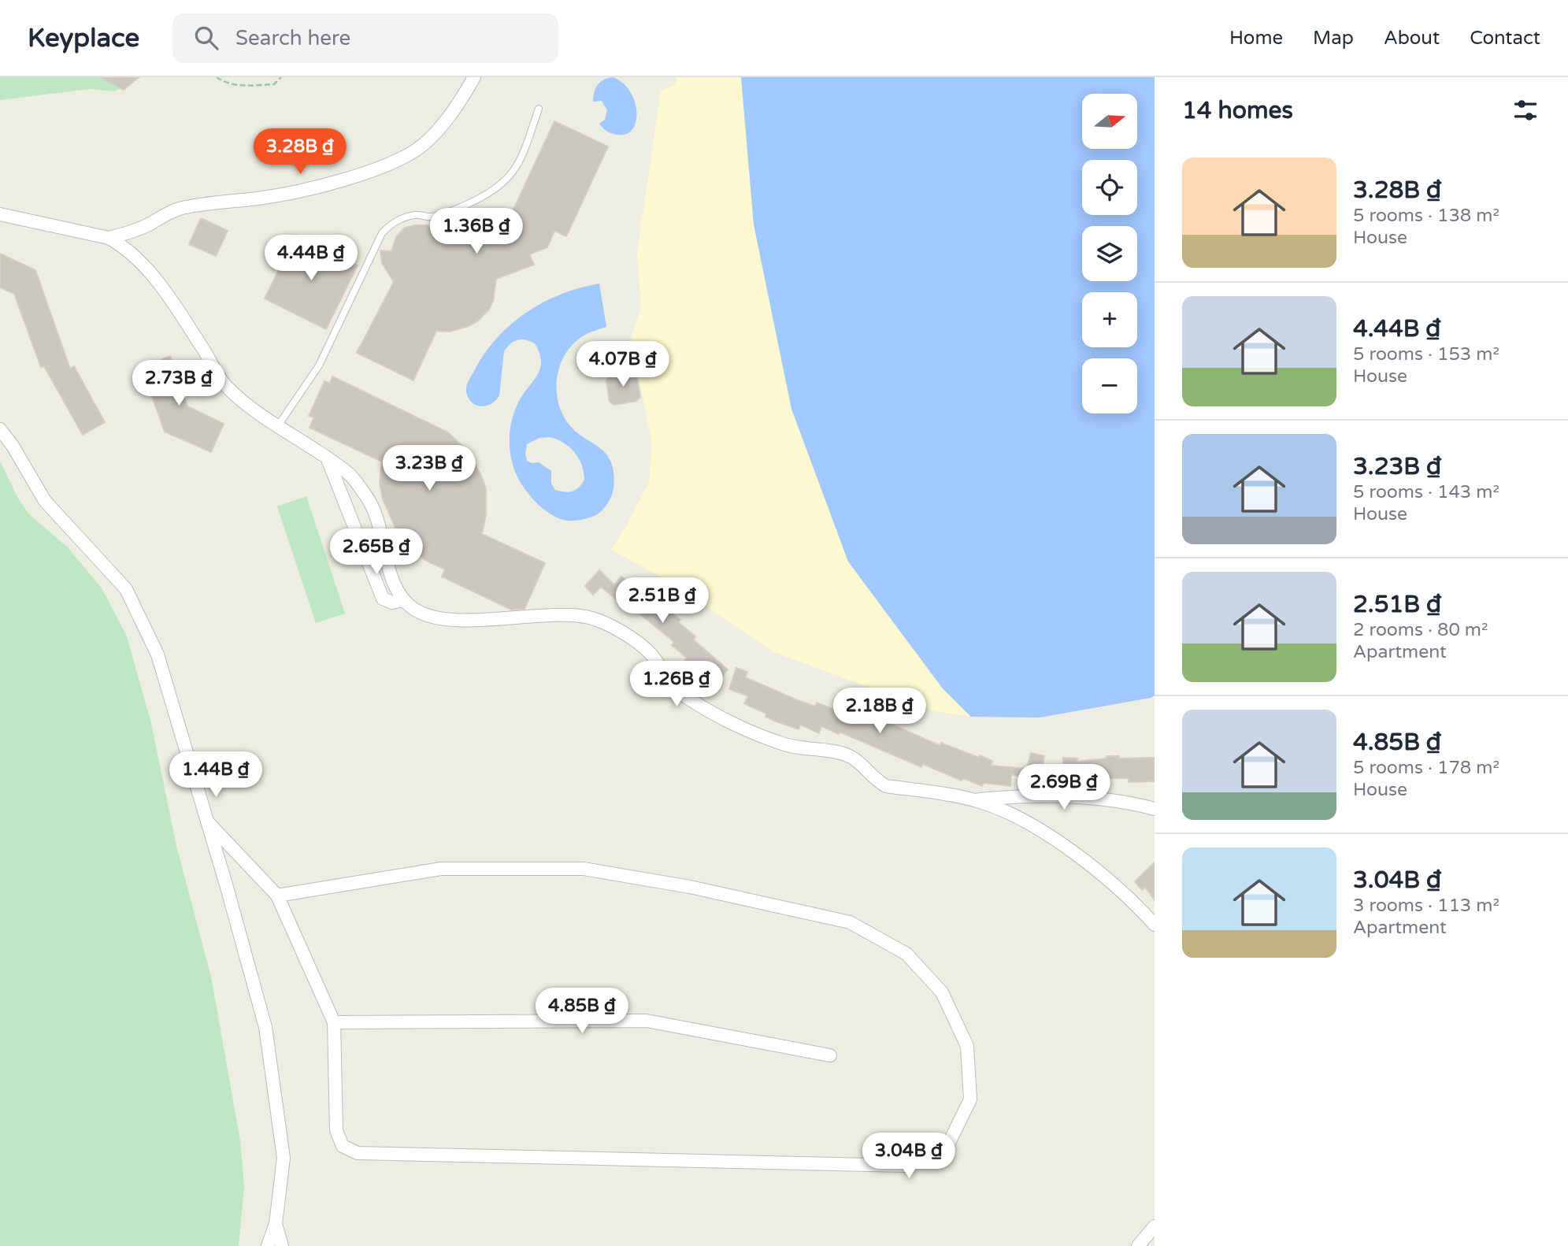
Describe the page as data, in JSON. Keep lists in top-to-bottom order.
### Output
{
  "north": "right",
  "page": {
    "header": "Keyplace",
    "search": "Search here",
    "nav": [
      "Home",
      "Map",
      "About",
      "Contact"
    ],
    "heading": "14 homes",
    "map_buttons": ["+", "−"],
    "price": [
      "3.28B ₫",
      "1.36B ₫",
      "4.44B ₫",
      "4.07B ₫",
      "2.73B ₫",
      "3.23B ₫",
      "2.65B ₫",
      "2.51B ₫",
      "1.26B ₫",
      "2.18B ₫",
      "1.44B ₫",
      "2.69B ₫",
      "4.85B ₫",
      "3.04B ₫"
    ],
    "list": [
      {
        "name": "3.28B ₫",
        "note": "5 rooms · 138 m² · House"
      },
      {
        "name": "4.44B ₫",
        "note": "5 rooms · 153 m² · House"
      },
      {
        "name": "3.23B ₫",
        "note": "5 rooms · 143 m² · House"
      },
      {
        "name": "2.51B ₫",
        "note": "2 rooms · 80 m² · Apartment"
      },
      {
        "name": "4.85B ₫",
        "note": "5 rooms · 178 m² · House"
      },
      {
        "name": "3.04B ₫",
        "note": "3 rooms · 113 m² · Apartment"
      }
    ]
  }
}
